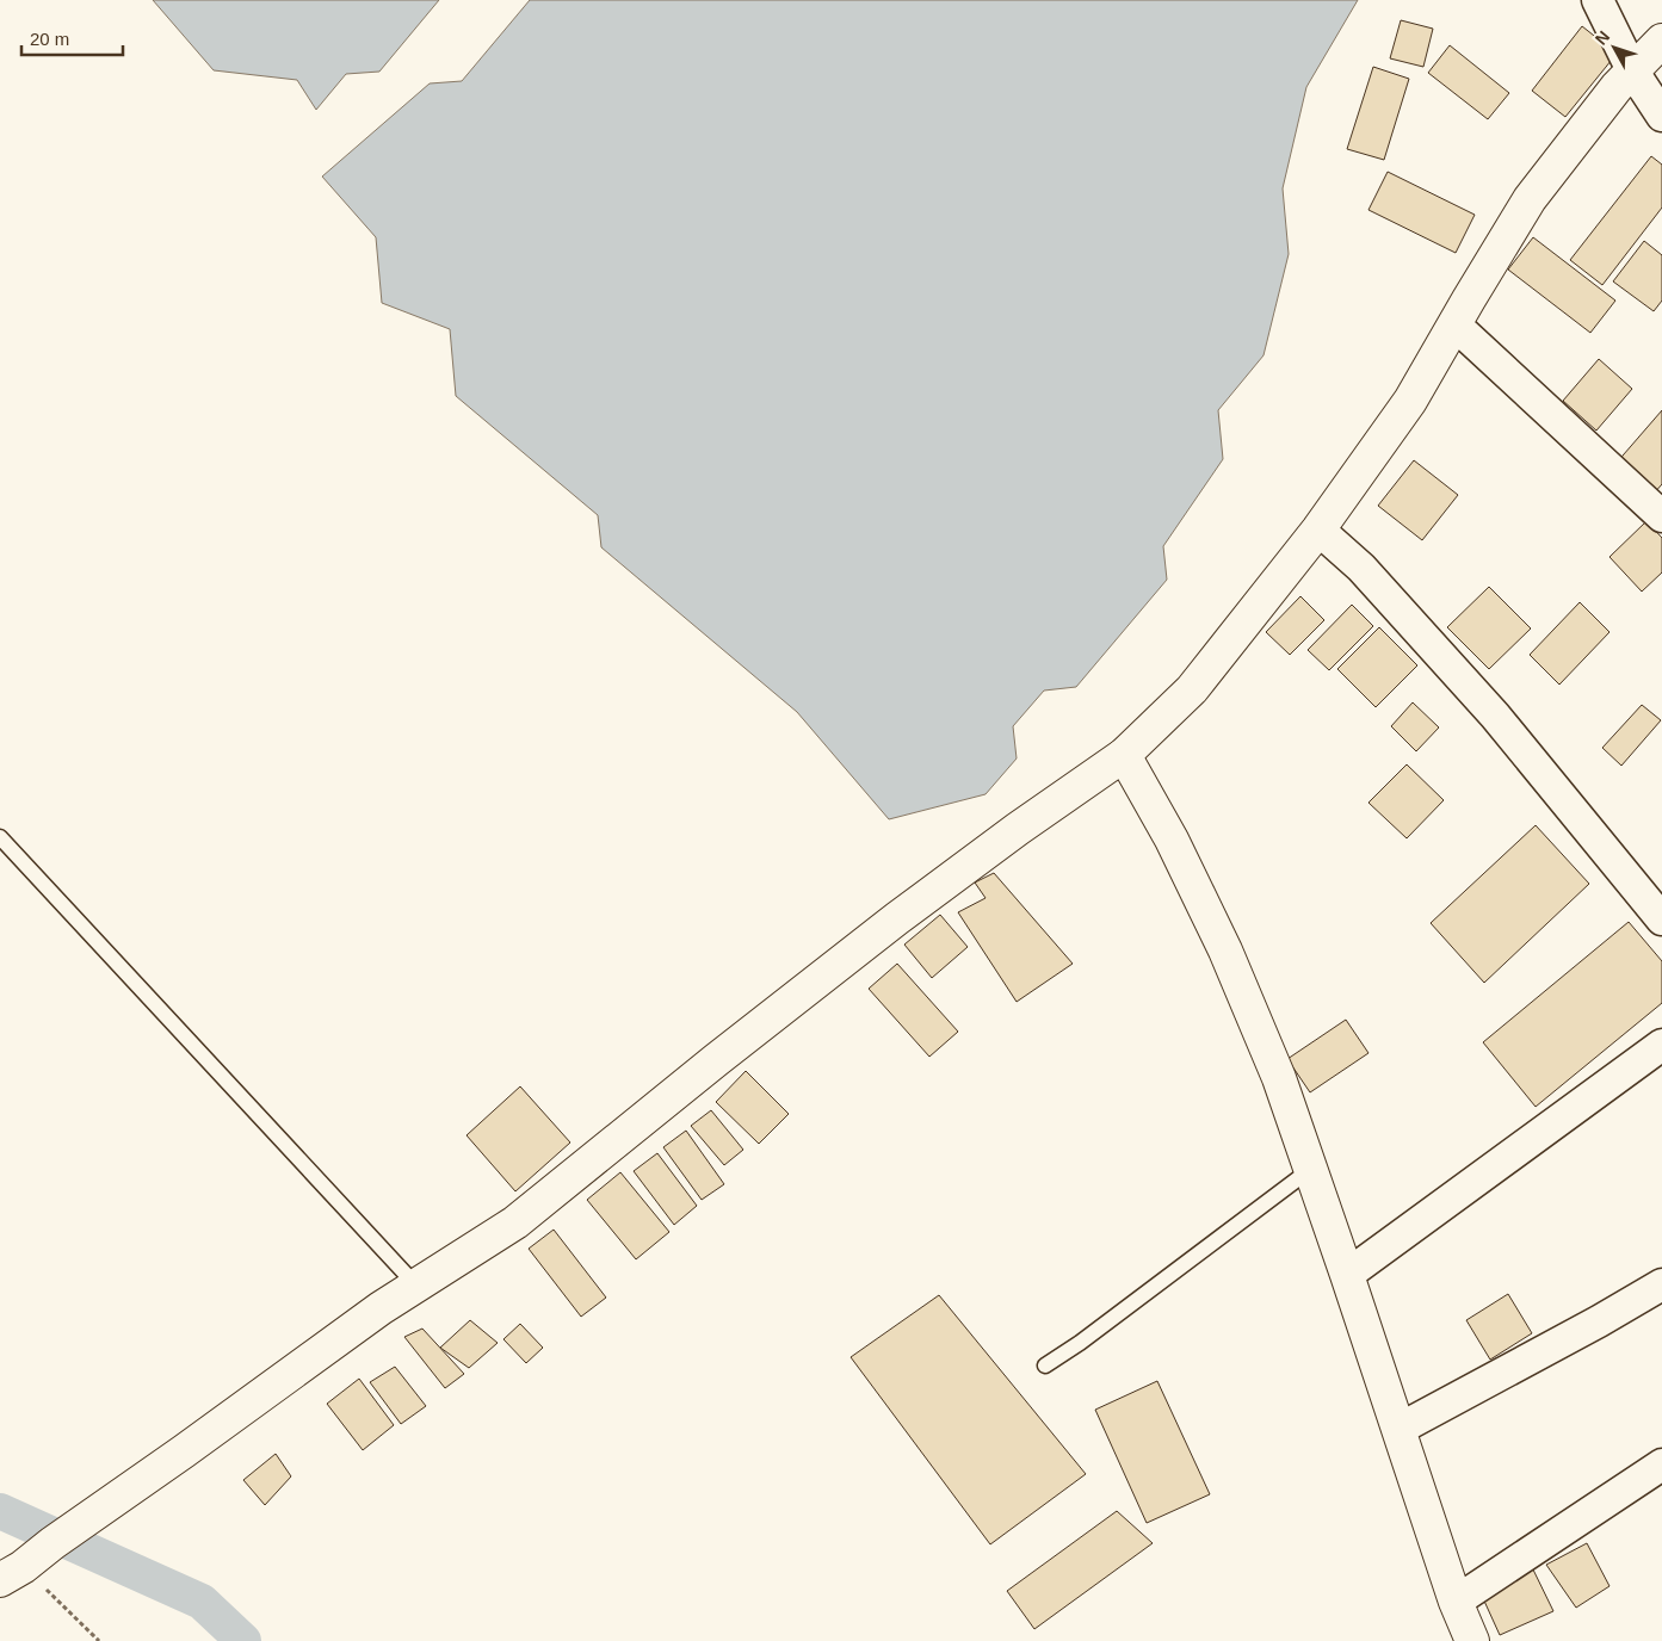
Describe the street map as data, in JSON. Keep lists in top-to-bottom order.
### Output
{
  "scale_bar": "20 m",
  "north": "top left"
}
